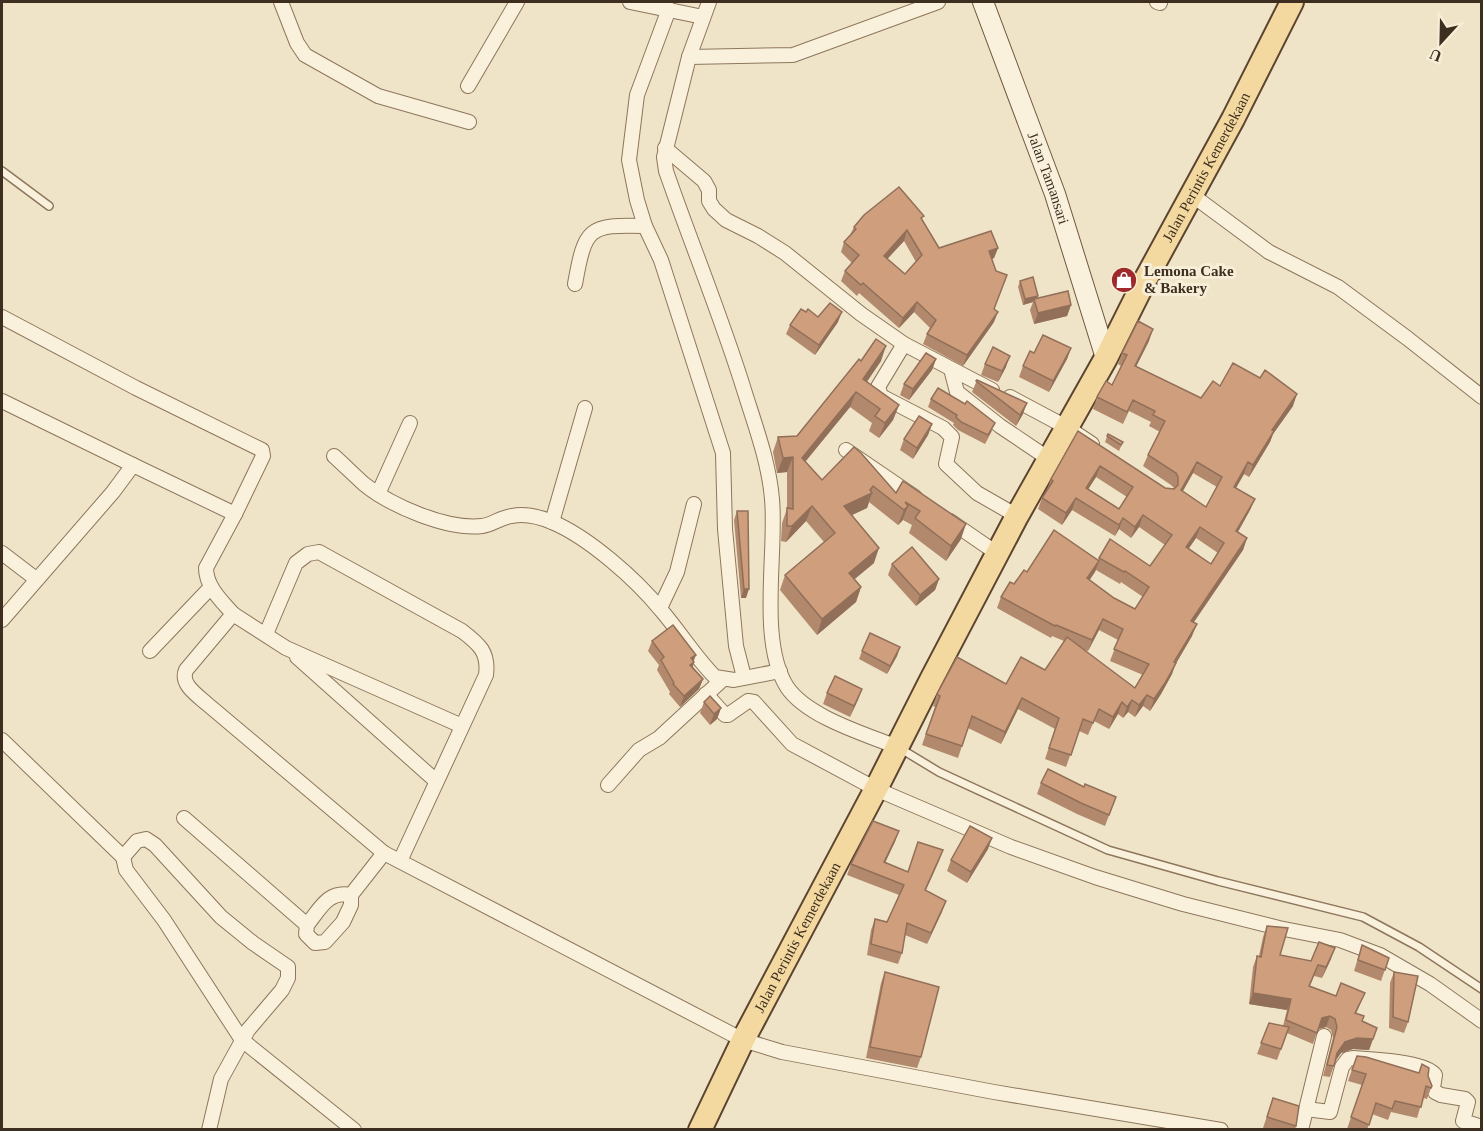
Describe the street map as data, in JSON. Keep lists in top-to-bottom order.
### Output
{
  "streets": {
    "main road": ["Jalan Perintis Kemerdekaan", "Jalan Tamansari"]
  },
  "crossings": [
    ["Jalan Perintis Kemerdekaan", "Jalan Tamansari"]
  ],
  "places": {
    "shop": ["Lemona Cake & Bakery"]
  },
  "north": "bottom"
}
